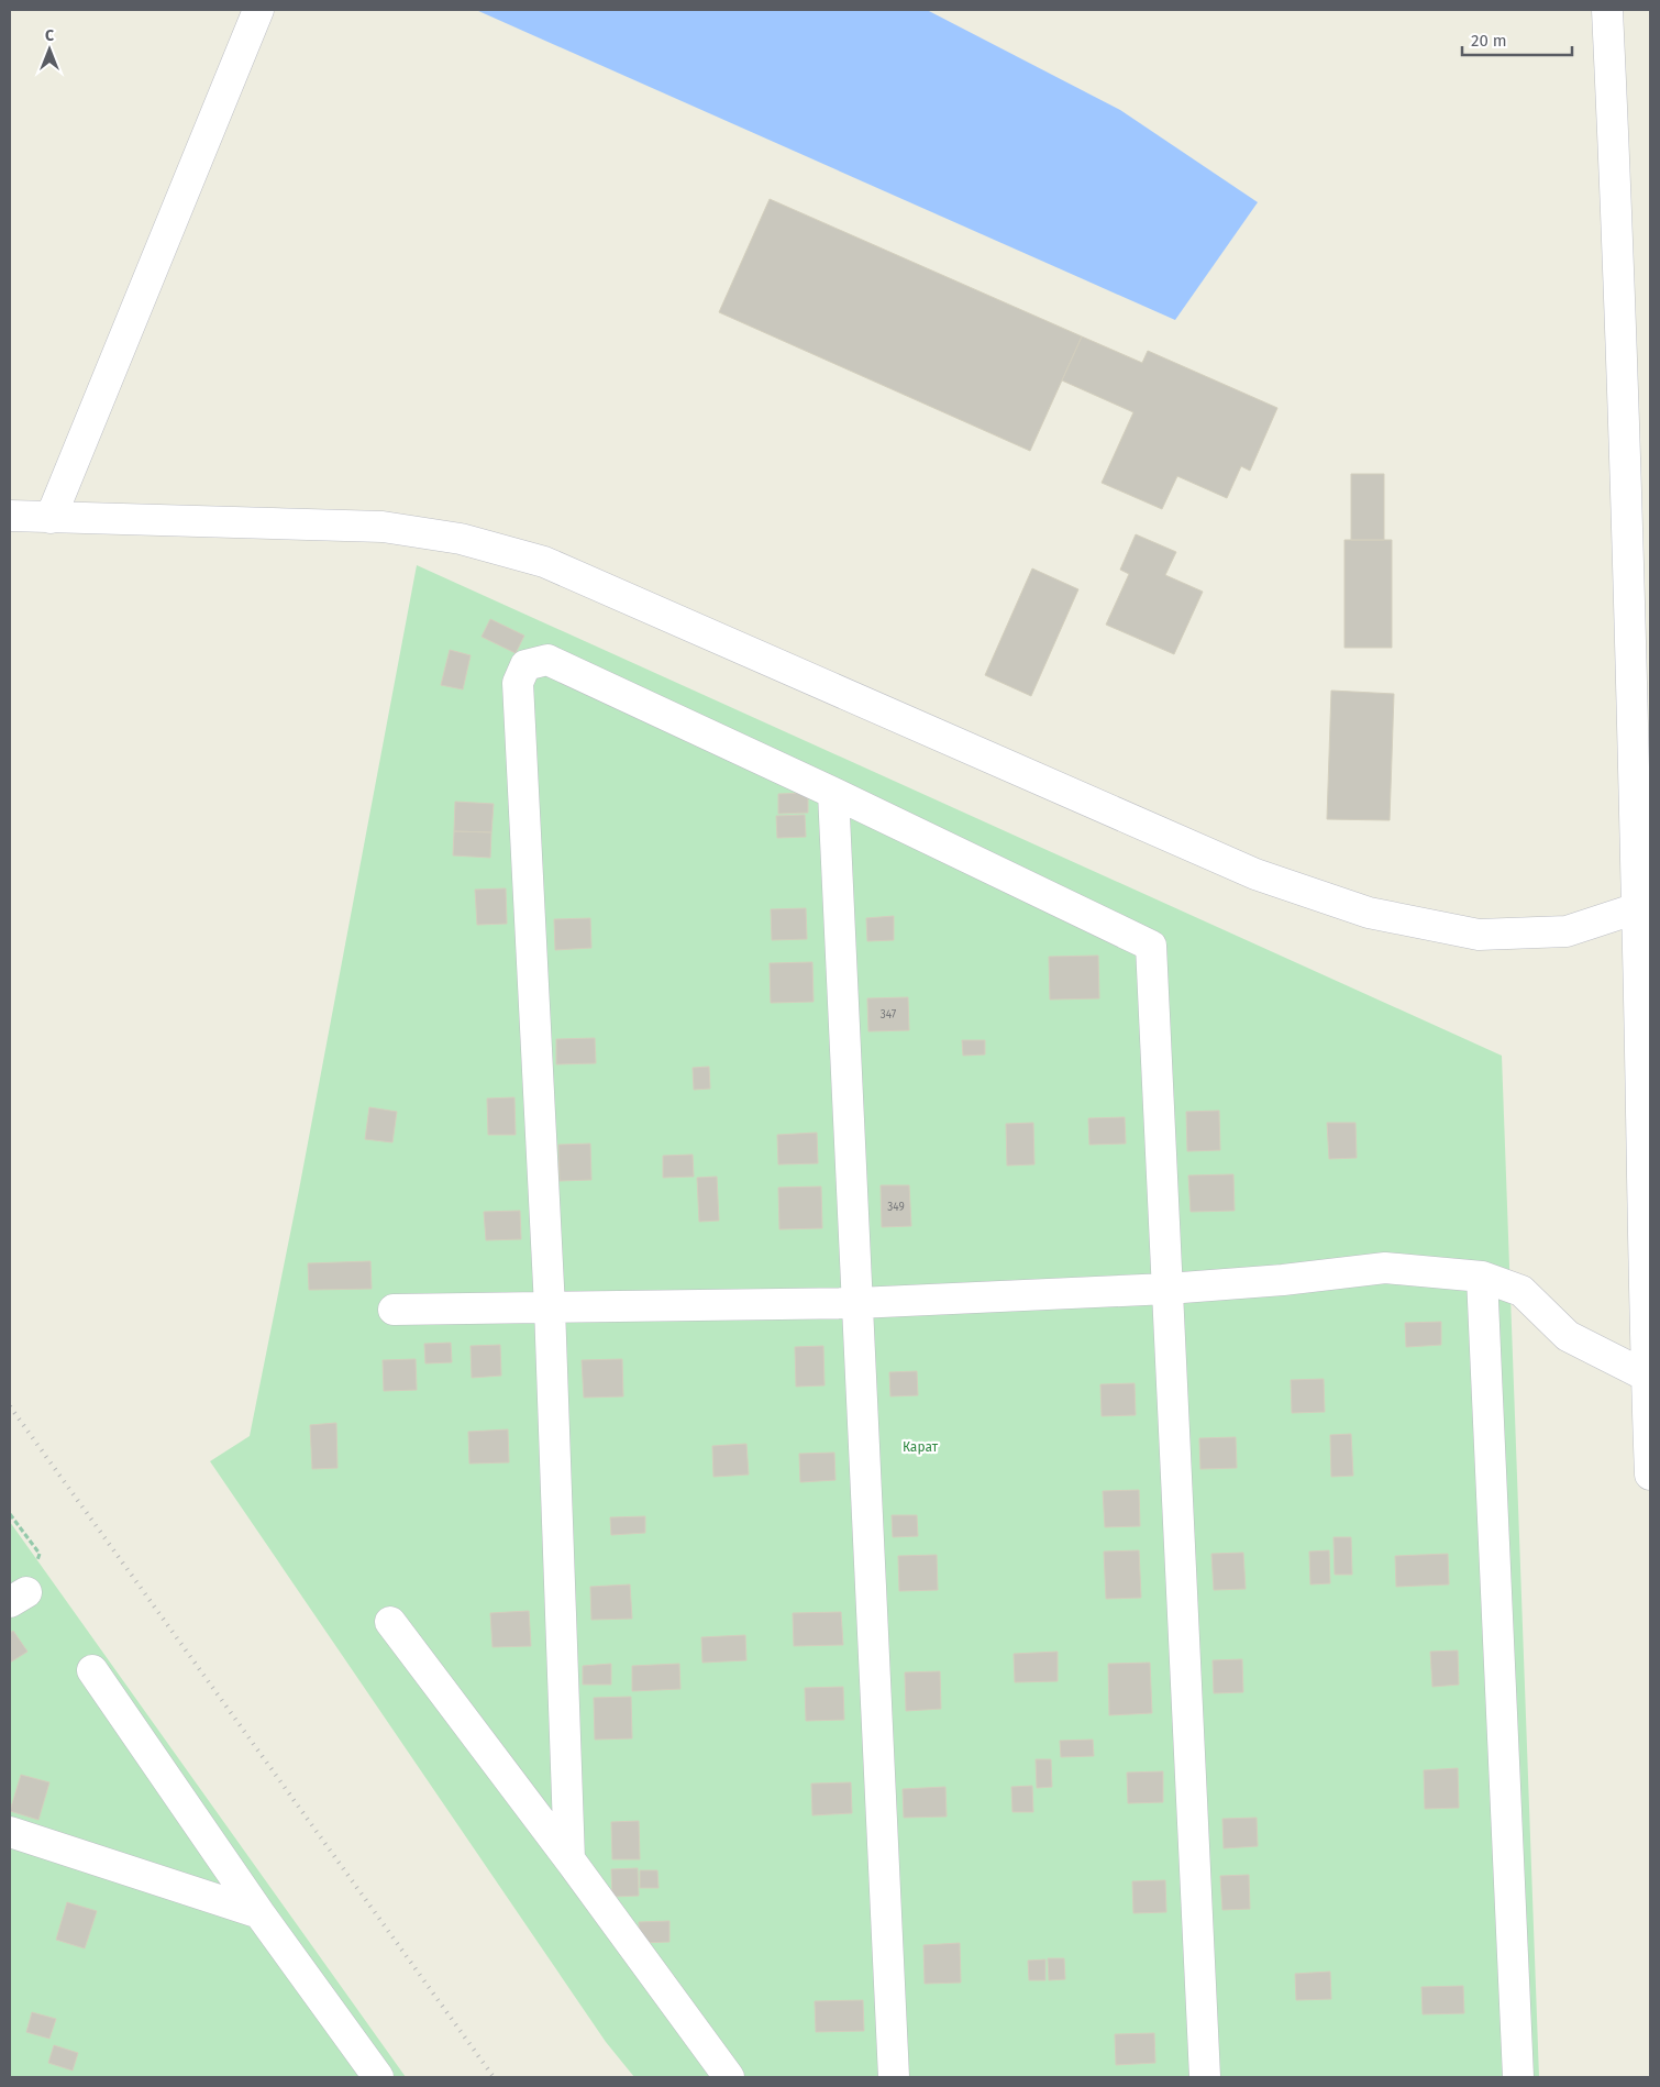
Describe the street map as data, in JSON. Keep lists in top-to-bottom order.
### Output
{
  "parks": ["Карат"],
  "house_numbers": ["347", "349"],
  "scale_bar": "20 m",
  "north": "top"
}
